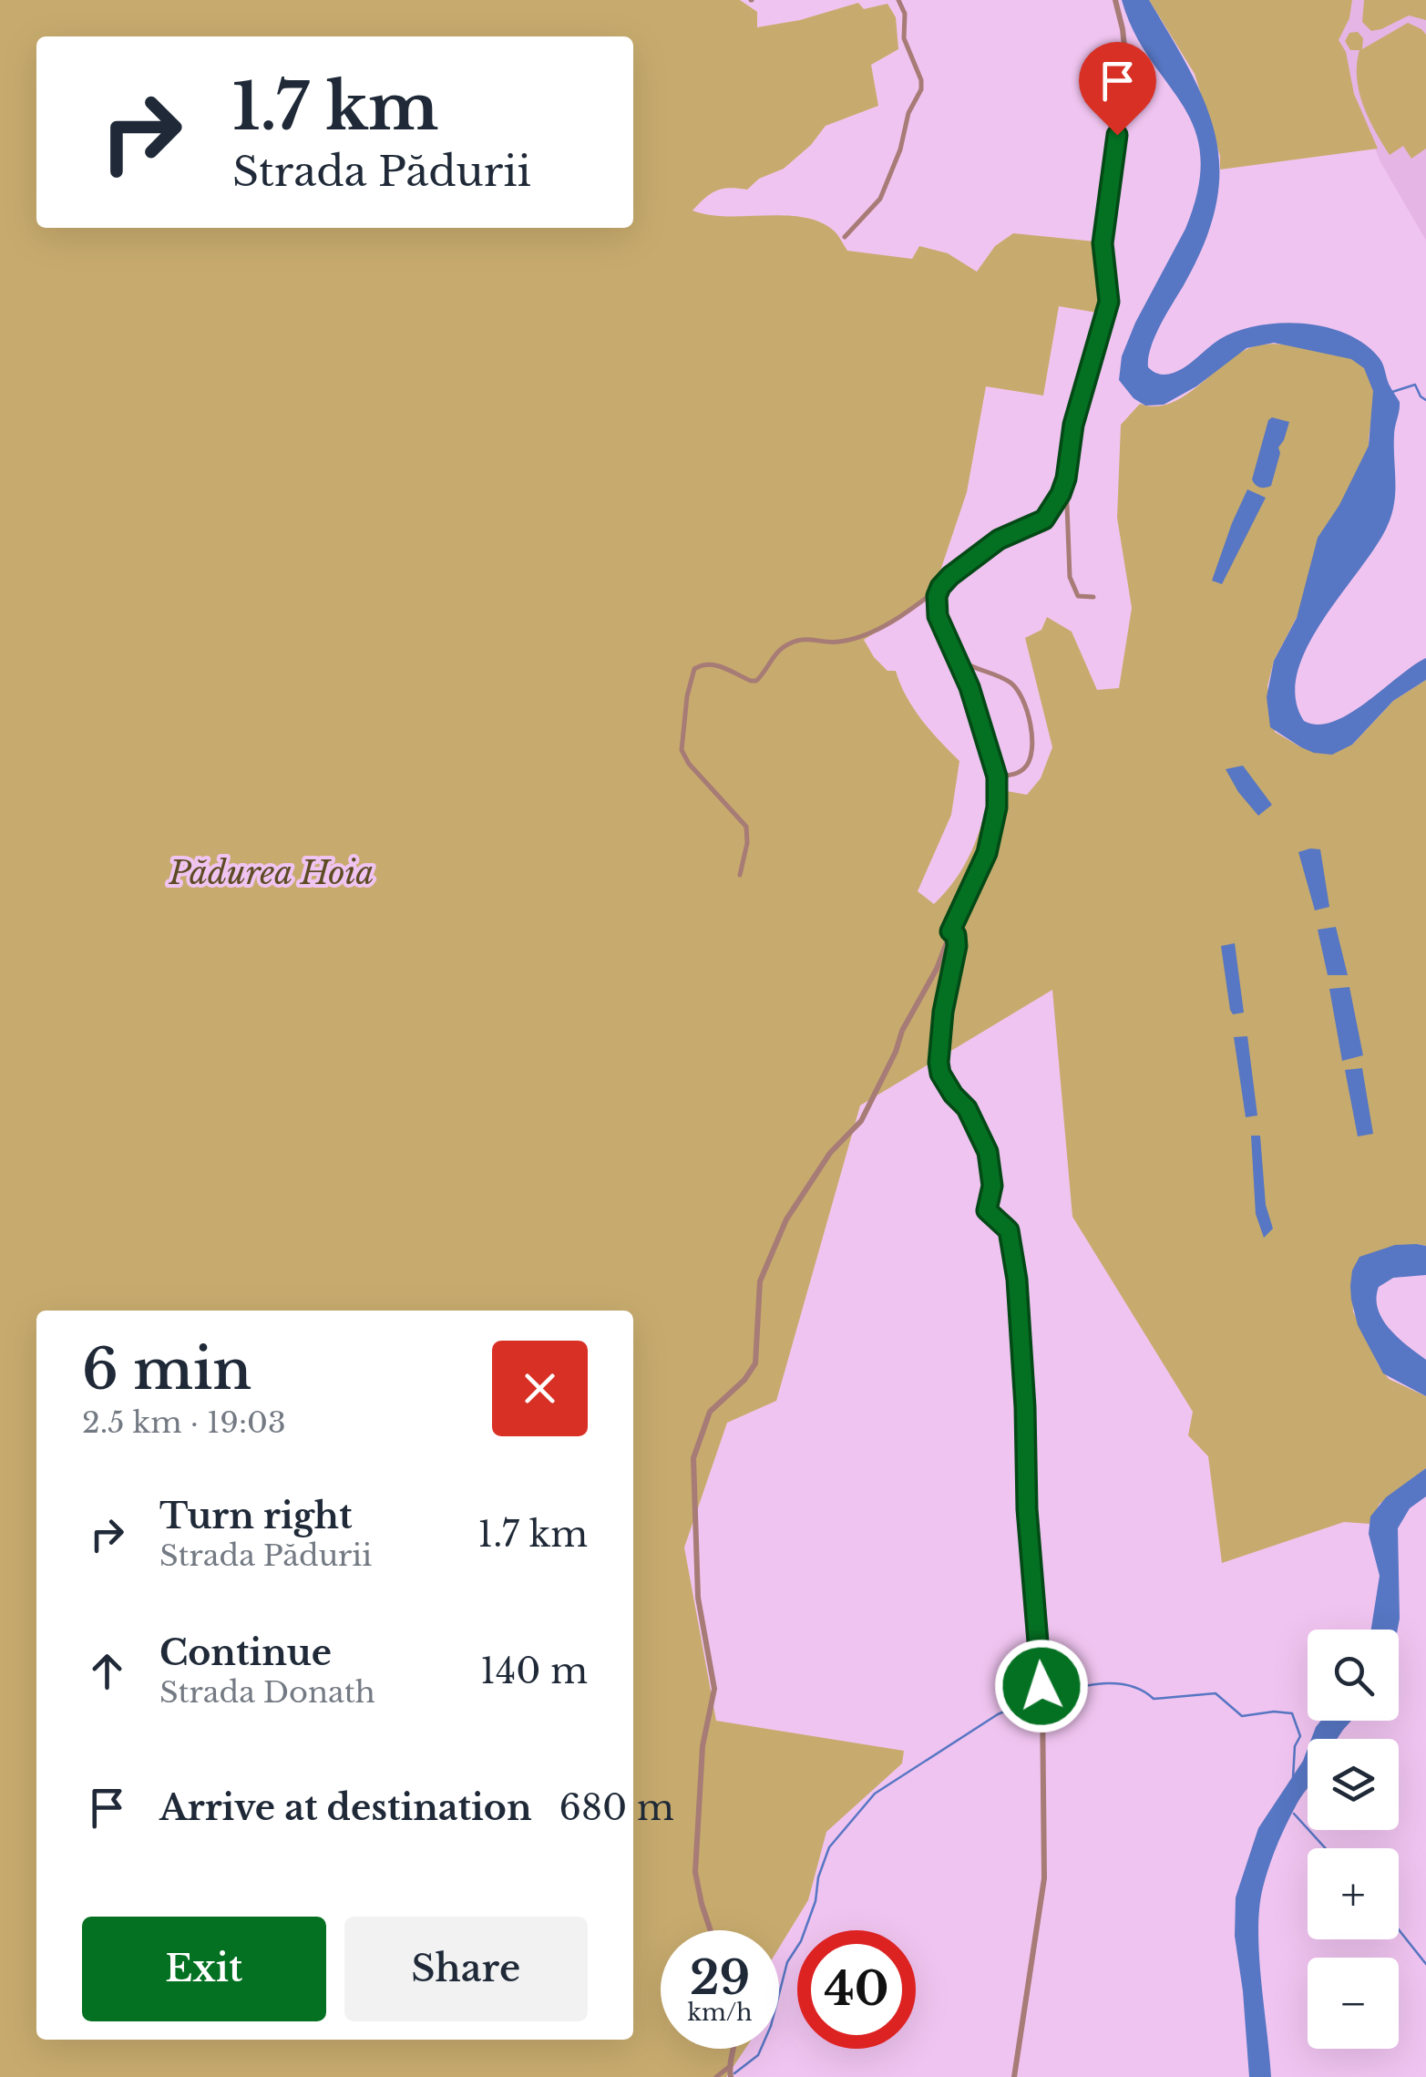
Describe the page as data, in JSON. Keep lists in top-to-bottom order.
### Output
{
  "parks": ["Pădurea Hoia"],
  "page": {
    "turn": ["1.7 km", "Strada Pădurii"],
    "heading": ["6 min", "2.5 km · 19:03"],
    "list": [
      {
        "name": "Turn right",
        "note": "Strada Pădurii",
        "value": "1.7 km"
      },
      {
        "name": "Continue",
        "note": "Strada Donath",
        "value": "140 m"
      },
      {
        "name": "Arrive at destination",
        "value": "680 m"
      }
    ],
    "map_buttons": ["+", "−"],
    "buttons": ["Exit", "Share"],
    "speed": "29 km/h",
    "limit": "40"
  }
}
